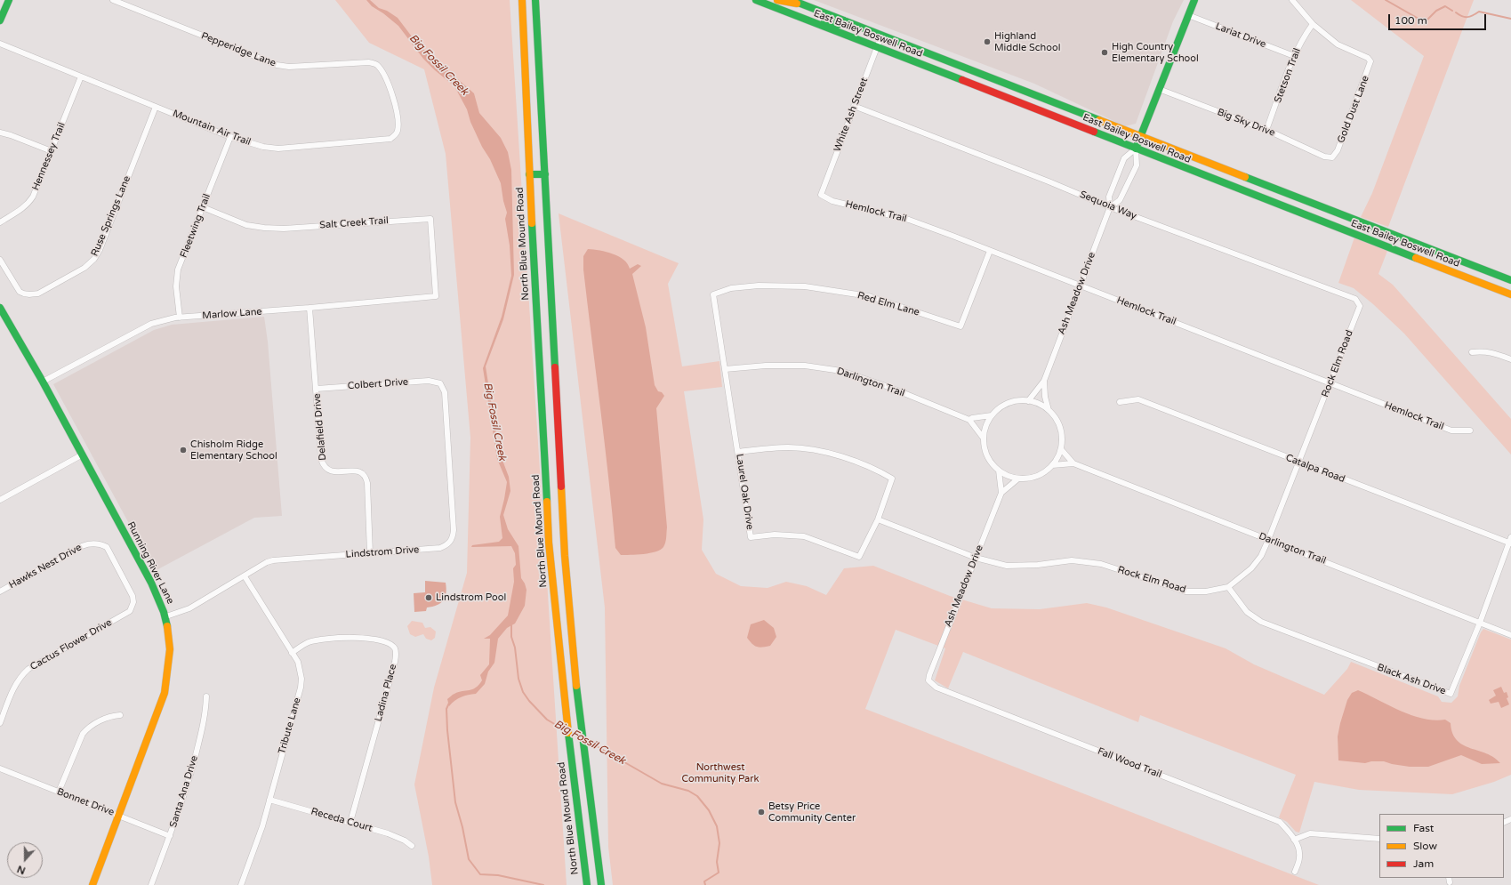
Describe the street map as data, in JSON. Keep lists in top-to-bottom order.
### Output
{
  "streets": {
    "main road": ["East Bailey Boswell Road", "North Blue Mound Road", "Running River Lane"],
    "street": [
      "Lariat Drive",
      "Pepperidge Lane",
      "Stetson Trail",
      "Gold Dust Lane",
      "White Ash Street",
      "Big Sky Drive",
      "Mountain Air Trail",
      "Hennessey Trail",
      "Sequoia Way",
      "Hemlock Trail",
      "Ruse Springs Lane",
      "Salt Creek Trail",
      "Fleetwing Trail",
      "Ash Meadow Drive",
      "Red Elm Lane",
      "Marlow Lane",
      "Rock Elm Road",
      "Darlington Trail",
      "Colbert Drive",
      "Delafield Drive",
      "Catalpa Road",
      "Laurel Oak Drive",
      "Lindstrom Drive",
      "Hawks Nest Drive",
      "Cactus Flower Drive",
      "Black Ash Drive",
      "Ladina Place",
      "Tribute Lane",
      "Fall Wood Trail",
      "Santa Ana Drive",
      "Bonnet Drive",
      "Receda Court"
    ]
  },
  "crossings": [
    ["East Bailey Boswell Road", "White Ash Street"],
    ["East Bailey Boswell Road", "Ash Meadow Drive"],
    ["Lariat Drive", "Stetson Trail"],
    ["Pepperidge Lane", "Mountain Air Trail"],
    ["Stetson Trail", "Gold Dust Lane"],
    ["Stetson Trail", "Big Sky Drive"],
    ["Gold Dust Lane", "Big Sky Drive"],
    ["White Ash Street", "Sequoia Way"],
    ["White Ash Street", "Hemlock Trail"],
    ["Mountain Air Trail", "Hennessey Trail"],
    ["Mountain Air Trail", "Ruse Springs Lane"],
    ["Mountain Air Trail", "Fleetwing Trail"],
    ["Sequoia Way", "Ash Meadow Drive"],
    ["Sequoia Way", "Rock Elm Road"],
    ["Hemlock Trail", "Ash Meadow Drive"],
    ["Hemlock Trail", "Red Elm Lane"],
    ["Hemlock Trail", "Rock Elm Road"],
    ["Salt Creek Trail", "Fleetwing Trail"],
    ["Salt Creek Trail", "Marlow Lane"],
    ["Fleetwing Trail", "Marlow Lane"],
    ["Ash Meadow Drive", "Rock Elm Road"],
    ["Ash Meadow Drive", "Darlington Trail"],
    ["Ash Meadow Drive", "Fall Wood Trail"],
    ["Red Elm Lane", "Laurel Oak Drive"],
    ["Marlow Lane", "Delafield Drive"],
    ["Marlow Lane", "Running River Lane"],
    ["Rock Elm Road", "Darlington Trail"],
    ["Rock Elm Road", "Catalpa Road"],
    ["Rock Elm Road", "Laurel Oak Drive"],
    ["Rock Elm Road", "Black Ash Drive"],
    ["Darlington Trail", "Laurel Oak Drive"],
    ["Darlington Trail", "Black Ash Drive"],
    ["Colbert Drive", "Delafield Drive"],
    ["Colbert Drive", "Lindstrom Drive"],
    ["Delafield Drive", "Lindstrom Drive"],
    ["Catalpa Road", "Black Ash Drive"],
    ["Lindstrom Drive", "Running River Lane"],
    ["Lindstrom Drive", "Tribute Lane"],
    ["Running River Lane", "Bonnet Drive"],
    ["Hawks Nest Drive", "Cactus Flower Drive"],
    ["Ladina Place", "Tribute Lane"],
    ["Ladina Place", "Receda Court"],
    ["Tribute Lane", "Receda Court"],
    ["Santa Ana Drive", "Bonnet Drive"]
  ],
  "water": ["Big Fossil Creek"],
  "parks": ["Northwest Community Park"],
  "places": [
    "Highland Middle School",
    "High Country Elementary School",
    "Chisholm Ridge Elementary School",
    "Lindstrom Pool",
    "Betsy Price Community Center"
  ],
  "legend": ["Fast", "Slow", "Jam"],
  "scale_bar": "100 m",
  "north": "bottom"
}
